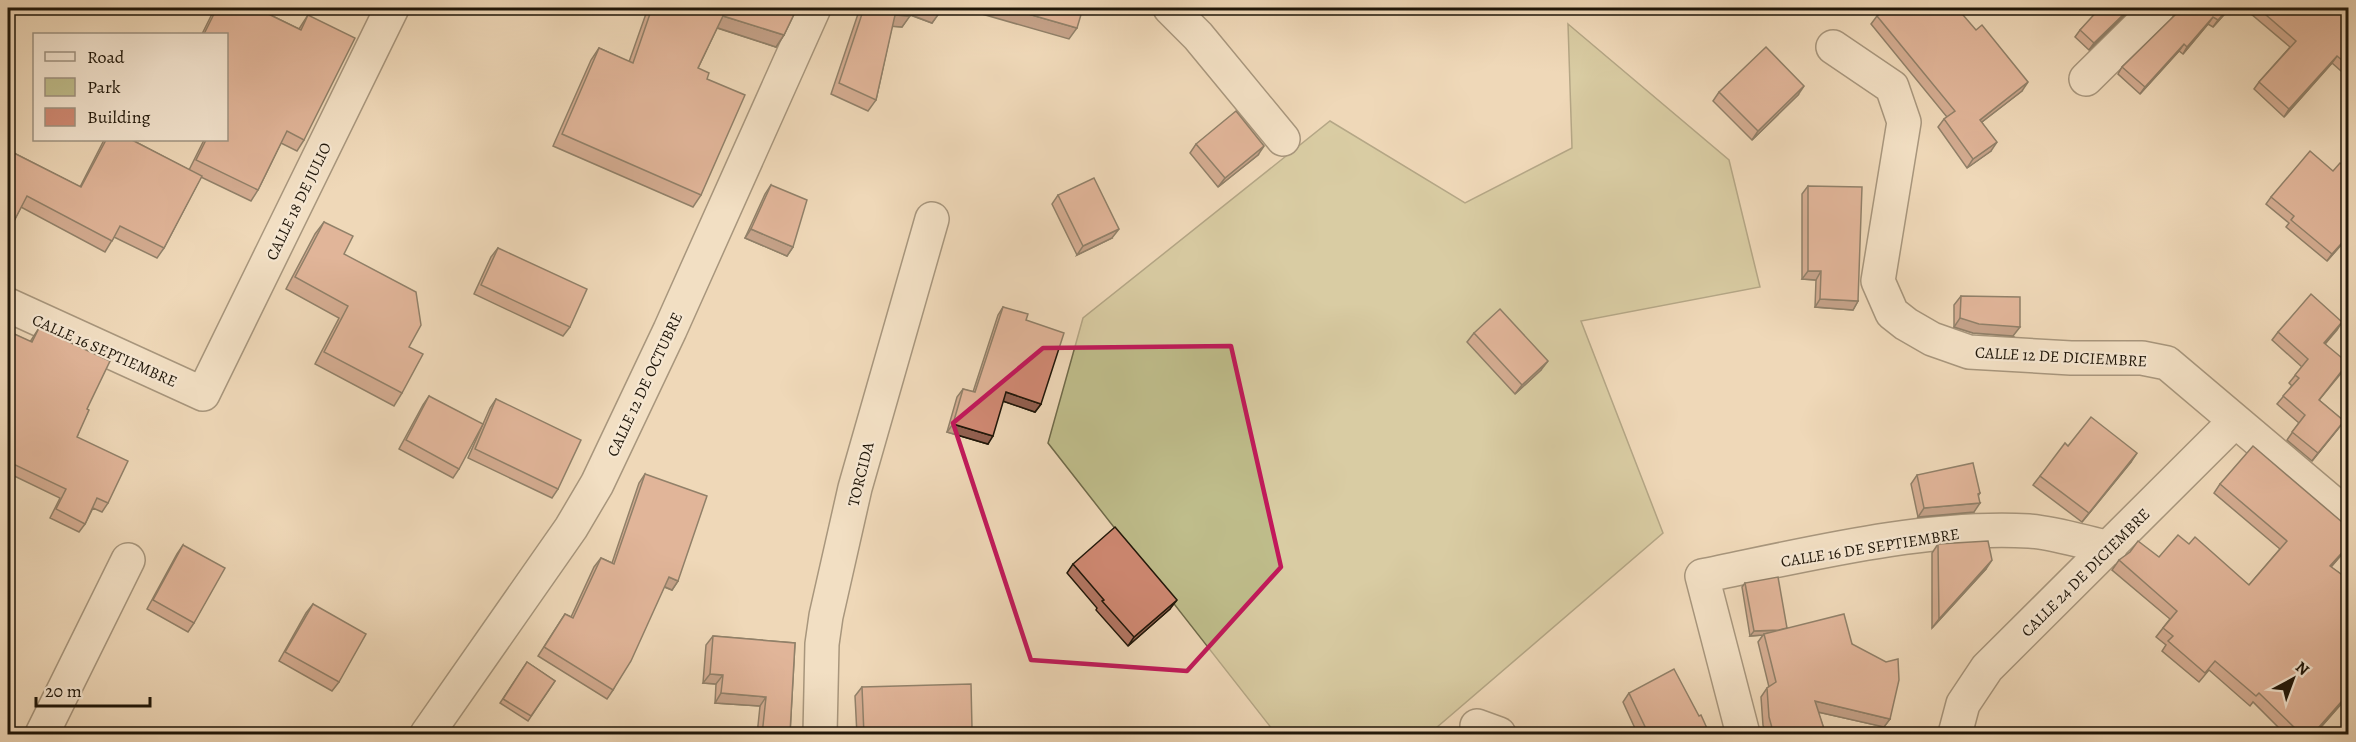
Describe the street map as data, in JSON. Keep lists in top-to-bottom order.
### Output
{
  "streets": {
    "street": [
      "CALLE 18 DE JULIO",
      "CALLE 16 SEPTIEMBRE",
      "CALLE 12 DE DICIEMBRE",
      "CALLE 12 DE OCTUBRE",
      "TORCIDA",
      "CALLE 16 DE SEPTIEMBRE",
      "CALLE 24 DE DICIEMBRE"
    ]
  },
  "crossings": [
    ["CALLE 18 DE JULIO", "CALLE 16 SEPTIEMBRE"],
    ["CALLE 12 DE DICIEMBRE", "CALLE 24 DE DICIEMBRE"],
    ["CALLE 16 DE SEPTIEMBRE", "CALLE 24 DE DICIEMBRE"]
  ],
  "legend": ["Road", "Park", "Building"],
  "scale_bar": "20 m",
  "north": "top right"
}
